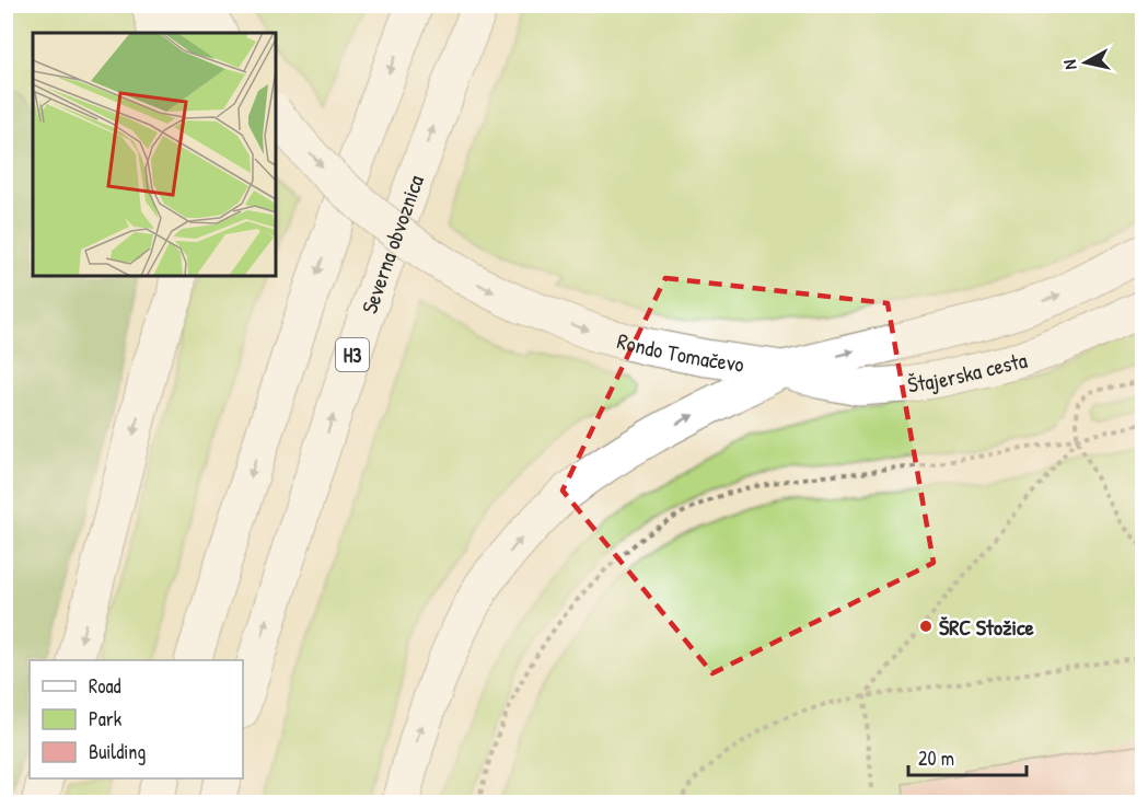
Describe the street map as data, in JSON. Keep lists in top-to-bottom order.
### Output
{
  "streets": {
    "main road": [
      "Severna obvoznica",
      "Rondo Tomačevo",
      "H3",
      "Štajerska cesta"
    ]
  },
  "crossings": [
    ["Rondo Tomačevo", "Štajerska cesta"]
  ],
  "one_way": ["Rondo Tomačevo"],
  "places": ["ŠRC Stožice"],
  "legend": ["Road", "Park", "Building"],
  "scale_bar": "20 m",
  "north": "left"
}
